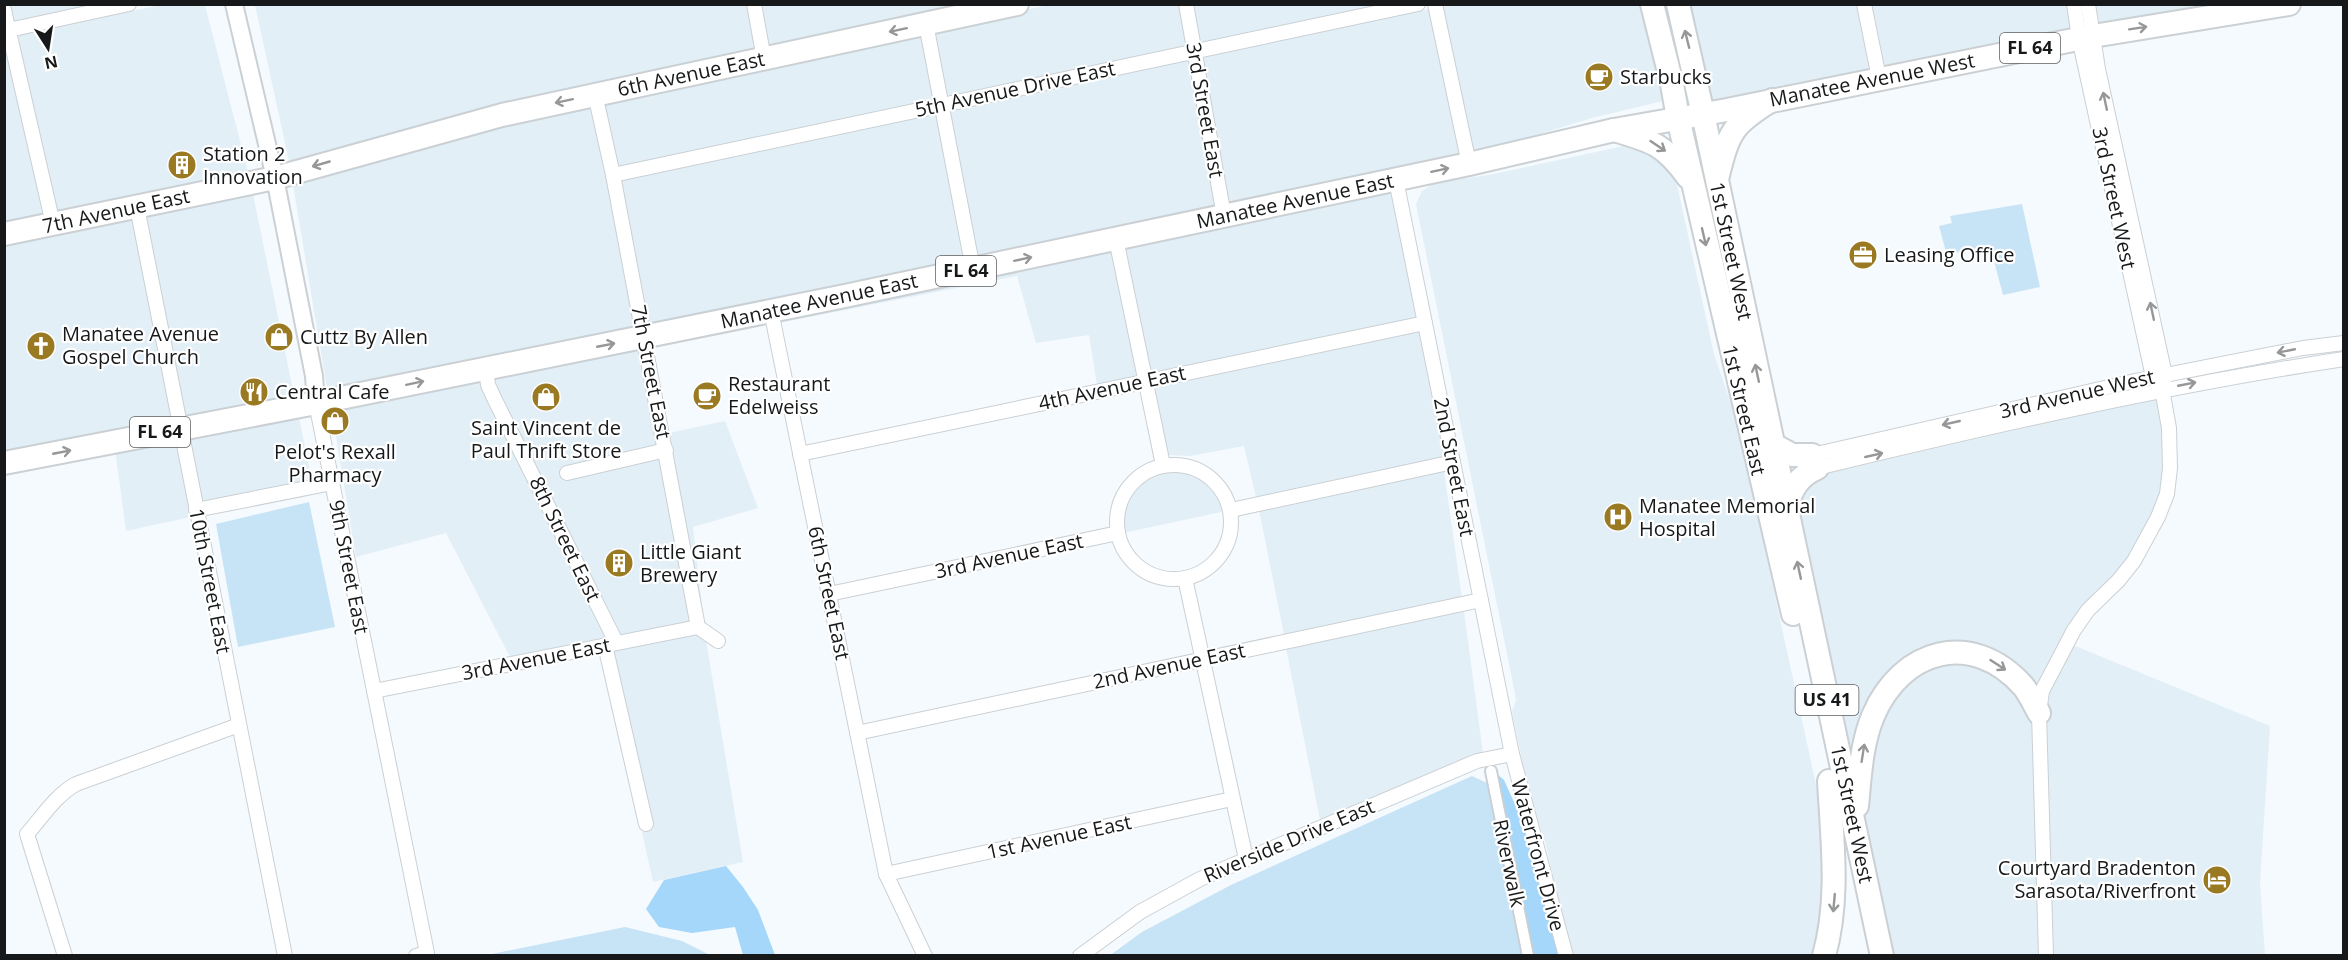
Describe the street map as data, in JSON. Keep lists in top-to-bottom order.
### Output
{
  "streets": {
    "main road": [
      "FL 64",
      "6th Avenue East",
      "Manatee Avenue West",
      "Manatee Avenue East",
      "7th Avenue East",
      "1st Street West",
      "1st Street East",
      "US 41"
    ],
    "street": [
      "5th Avenue Drive East",
      "3rd Street East",
      "3rd Street West",
      "7th Street East",
      "4th Avenue East",
      "3rd Avenue West",
      "2nd Street East",
      "8th Street East",
      "3rd Avenue East",
      "9th Street East",
      "10th Street East",
      "6th Street East",
      "2nd Avenue East",
      "1st Avenue East",
      "Riverside Drive East",
      "Waterfront Drive",
      "Riverwalk"
    ]
  },
  "crossings": [
    ["6th Avenue East", "7th Avenue East"],
    ["6th Avenue East", "7th Street East"],
    ["Manatee Avenue West", "3rd Street West"],
    ["Manatee Avenue West", "Manatee Avenue East"],
    ["Manatee Avenue West", "1st Street West"],
    ["5th Avenue Drive East", "3rd Street East"],
    ["5th Avenue Drive East", "7th Street East"],
    ["3rd Street East", "Manatee Avenue East"],
    ["3rd Street West", "3rd Avenue West"],
    ["Manatee Avenue East", "1st Street West"],
    ["Manatee Avenue East", "7th Street East"],
    ["Manatee Avenue East", "1st Street East"],
    ["Manatee Avenue East", "2nd Street East"],
    ["Manatee Avenue East", "8th Street East"],
    ["Manatee Avenue East", "9th Street East"],
    ["Manatee Avenue East", "10th Street East"],
    ["Manatee Avenue East", "6th Street East"],
    ["7th Avenue East", "9th Street East"],
    ["7th Avenue East", "10th Street East"],
    ["7th Street East", "3rd Avenue East"],
    ["4th Avenue East", "2nd Street East"],
    ["4th Avenue East", "6th Street East"],
    ["2nd Street East", "2nd Avenue East"],
    ["2nd Street East", "Riverside Drive East"],
    ["2nd Street East", "Waterfront Drive"],
    ["8th Street East", "3rd Avenue East"],
    ["3rd Avenue East", "9th Street East"],
    ["3rd Avenue East", "6th Street East"],
    ["6th Street East", "2nd Avenue East"],
    ["6th Street East", "1st Avenue East"],
    ["Riverside Drive East", "Waterfront Drive"]
  ],
  "one_way": [
    "6th Avenue East",
    "Manatee Avenue East",
    "1st Street West",
    "1st Street East"
  ],
  "places": {
    "cafe": ["Starbucks", "Restaurant Edelweiss"],
    "building": ["Station 2 Innovation", "Little Giant Brewery"],
    "office": ["Leasing Office"],
    "shop": ["Cuttz By Allen", "Saint Vincent de Paul Thrift Store", "Pelot's Rexall Pharmacy"],
    "church": ["Manatee Avenue Gospel Church"],
    "restaurant": ["Central Cafe"],
    "hospital": ["Manatee Memorial Hospital"],
    "hotel": ["Courtyard Bradenton Sarasota/Riverfront"]
  },
  "north": "bottom"
}
